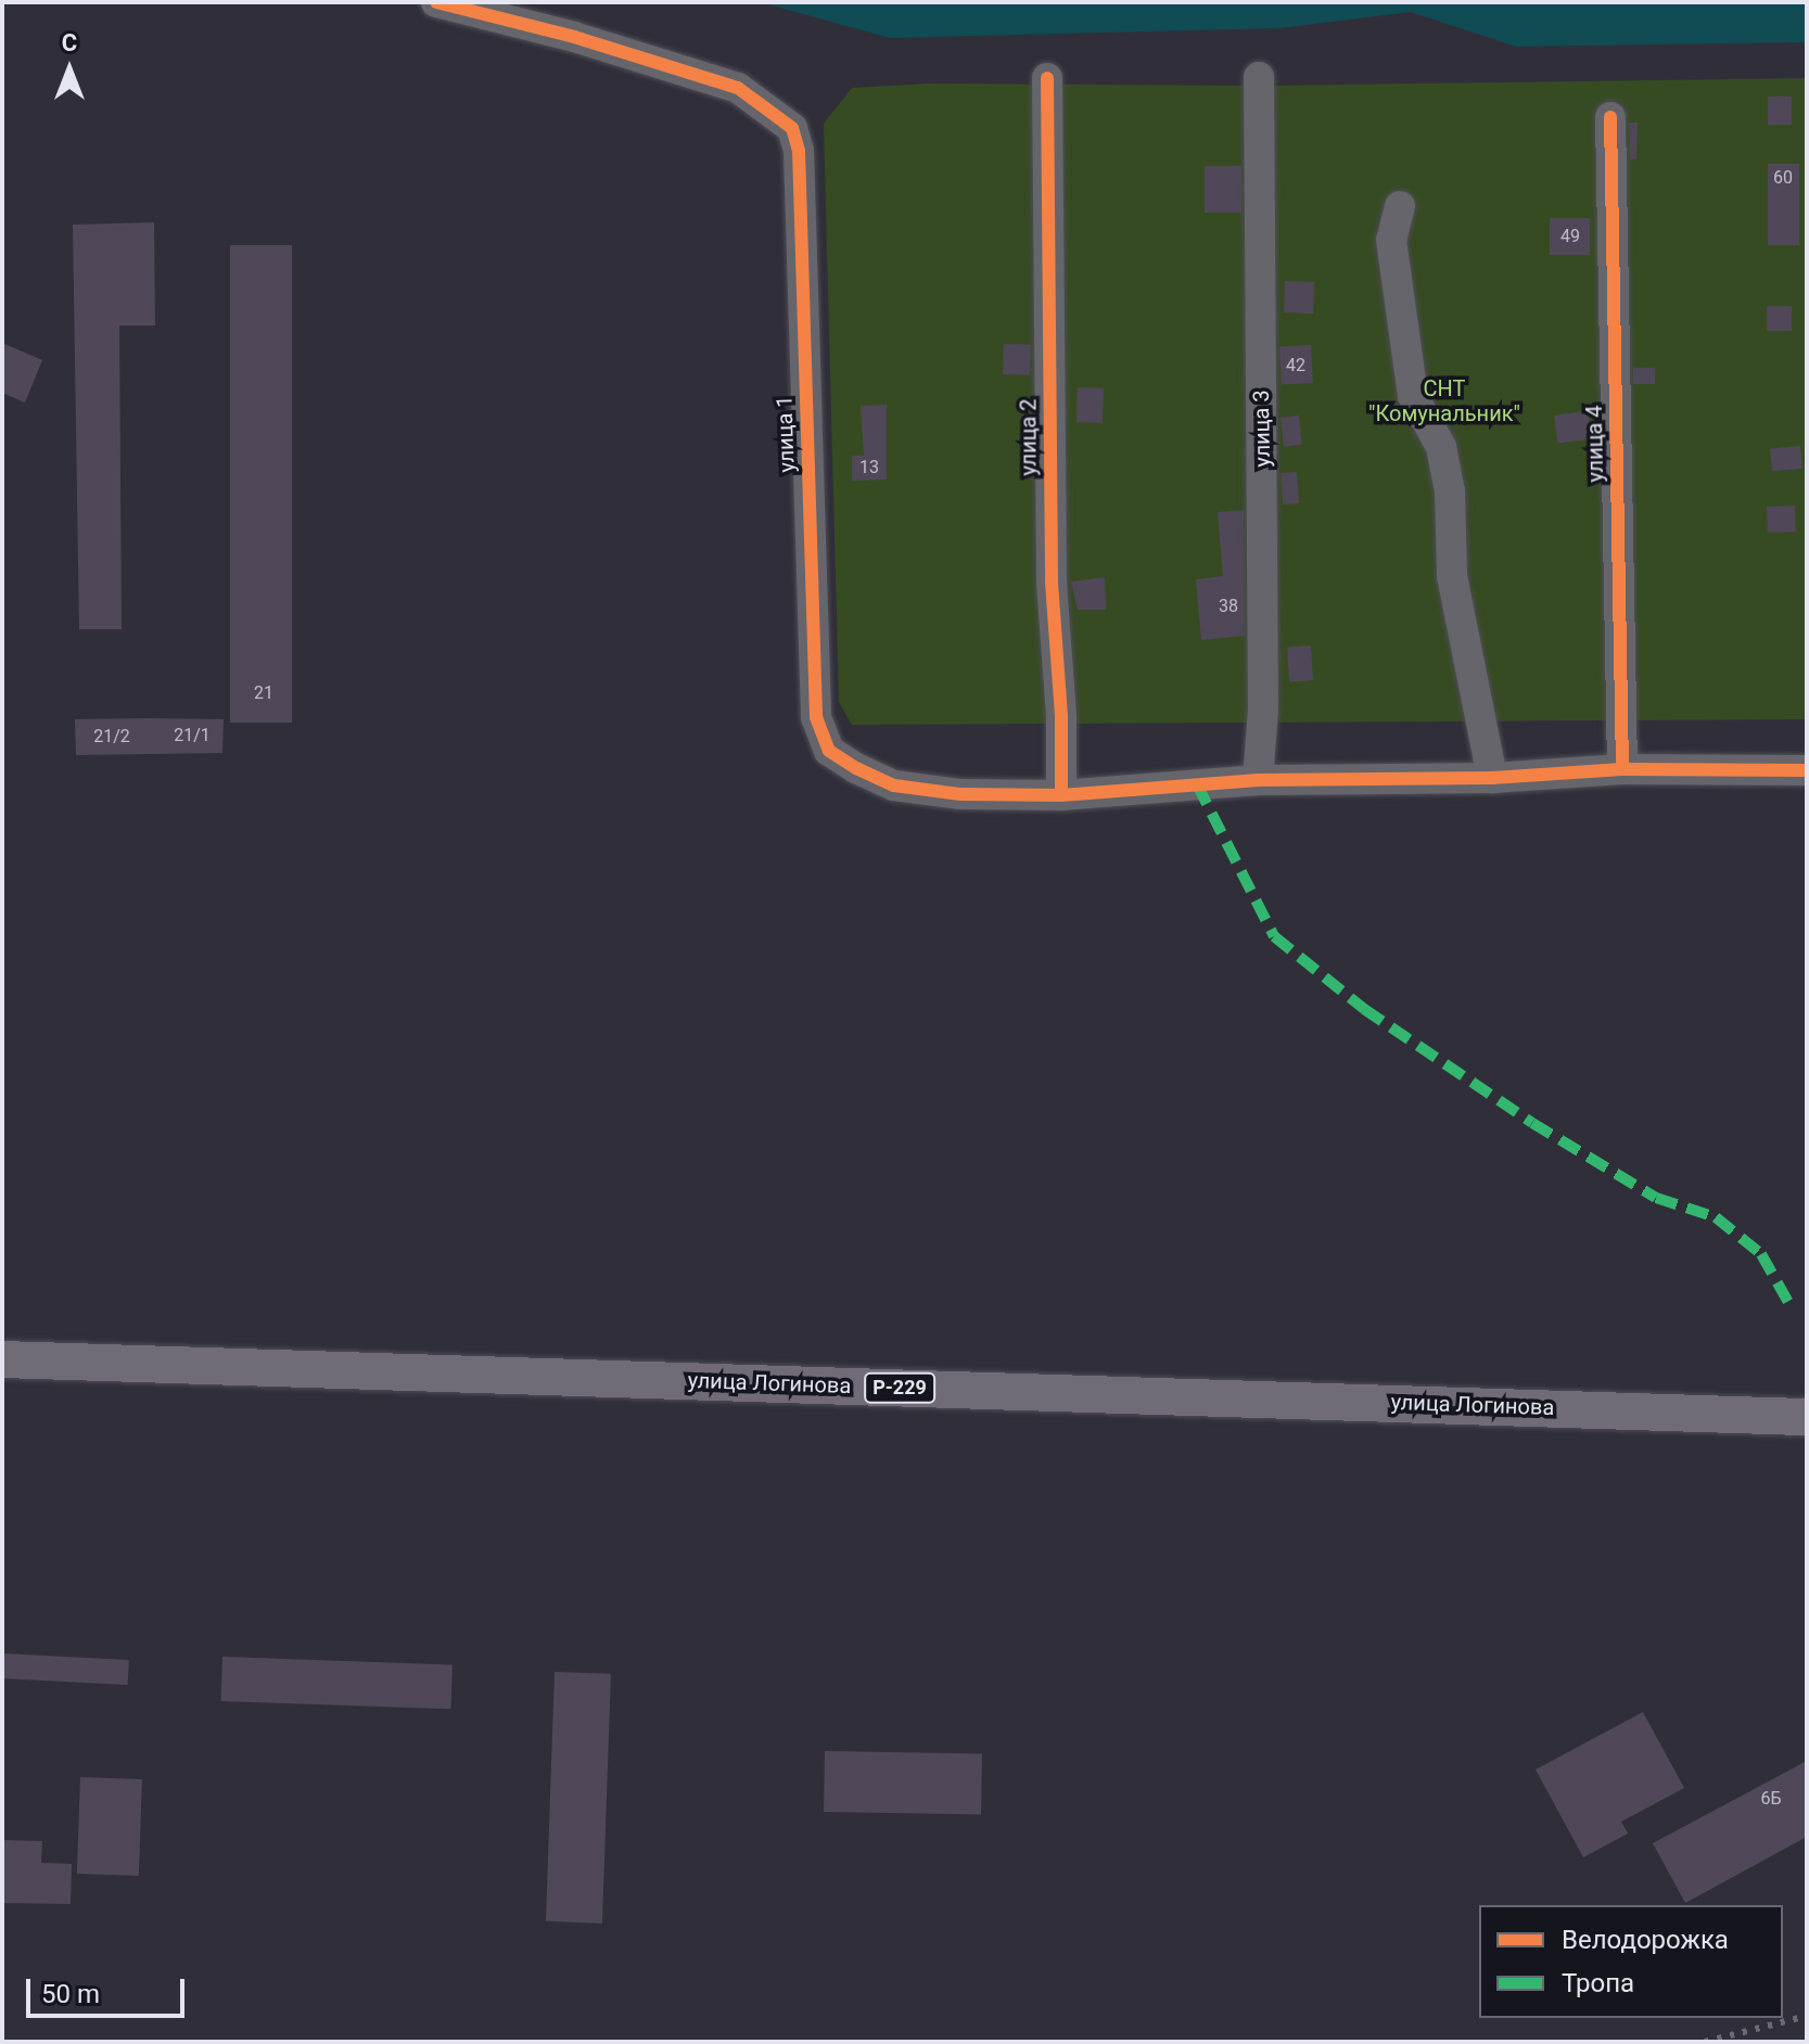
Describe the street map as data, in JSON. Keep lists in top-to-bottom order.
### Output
{
  "streets": {
    "main road": ["улица Логинова", "Р-229"],
    "street": [
      "улица 3",
      "улица 1",
      "улица 2",
      "улица 4"
    ]
  },
  "crossings": [
    ["улица 1", "улица 2"]
  ],
  "parks": ["СНТ \"Комунальник\""],
  "house_numbers": [
    "60",
    "49",
    "42",
    "13",
    "38",
    "21",
    "21/1",
    "21/2",
    "6Б"
  ],
  "legend": ["Велодорожка", "Тропа"],
  "scale_bar": "50 m",
  "north": "top"
}
